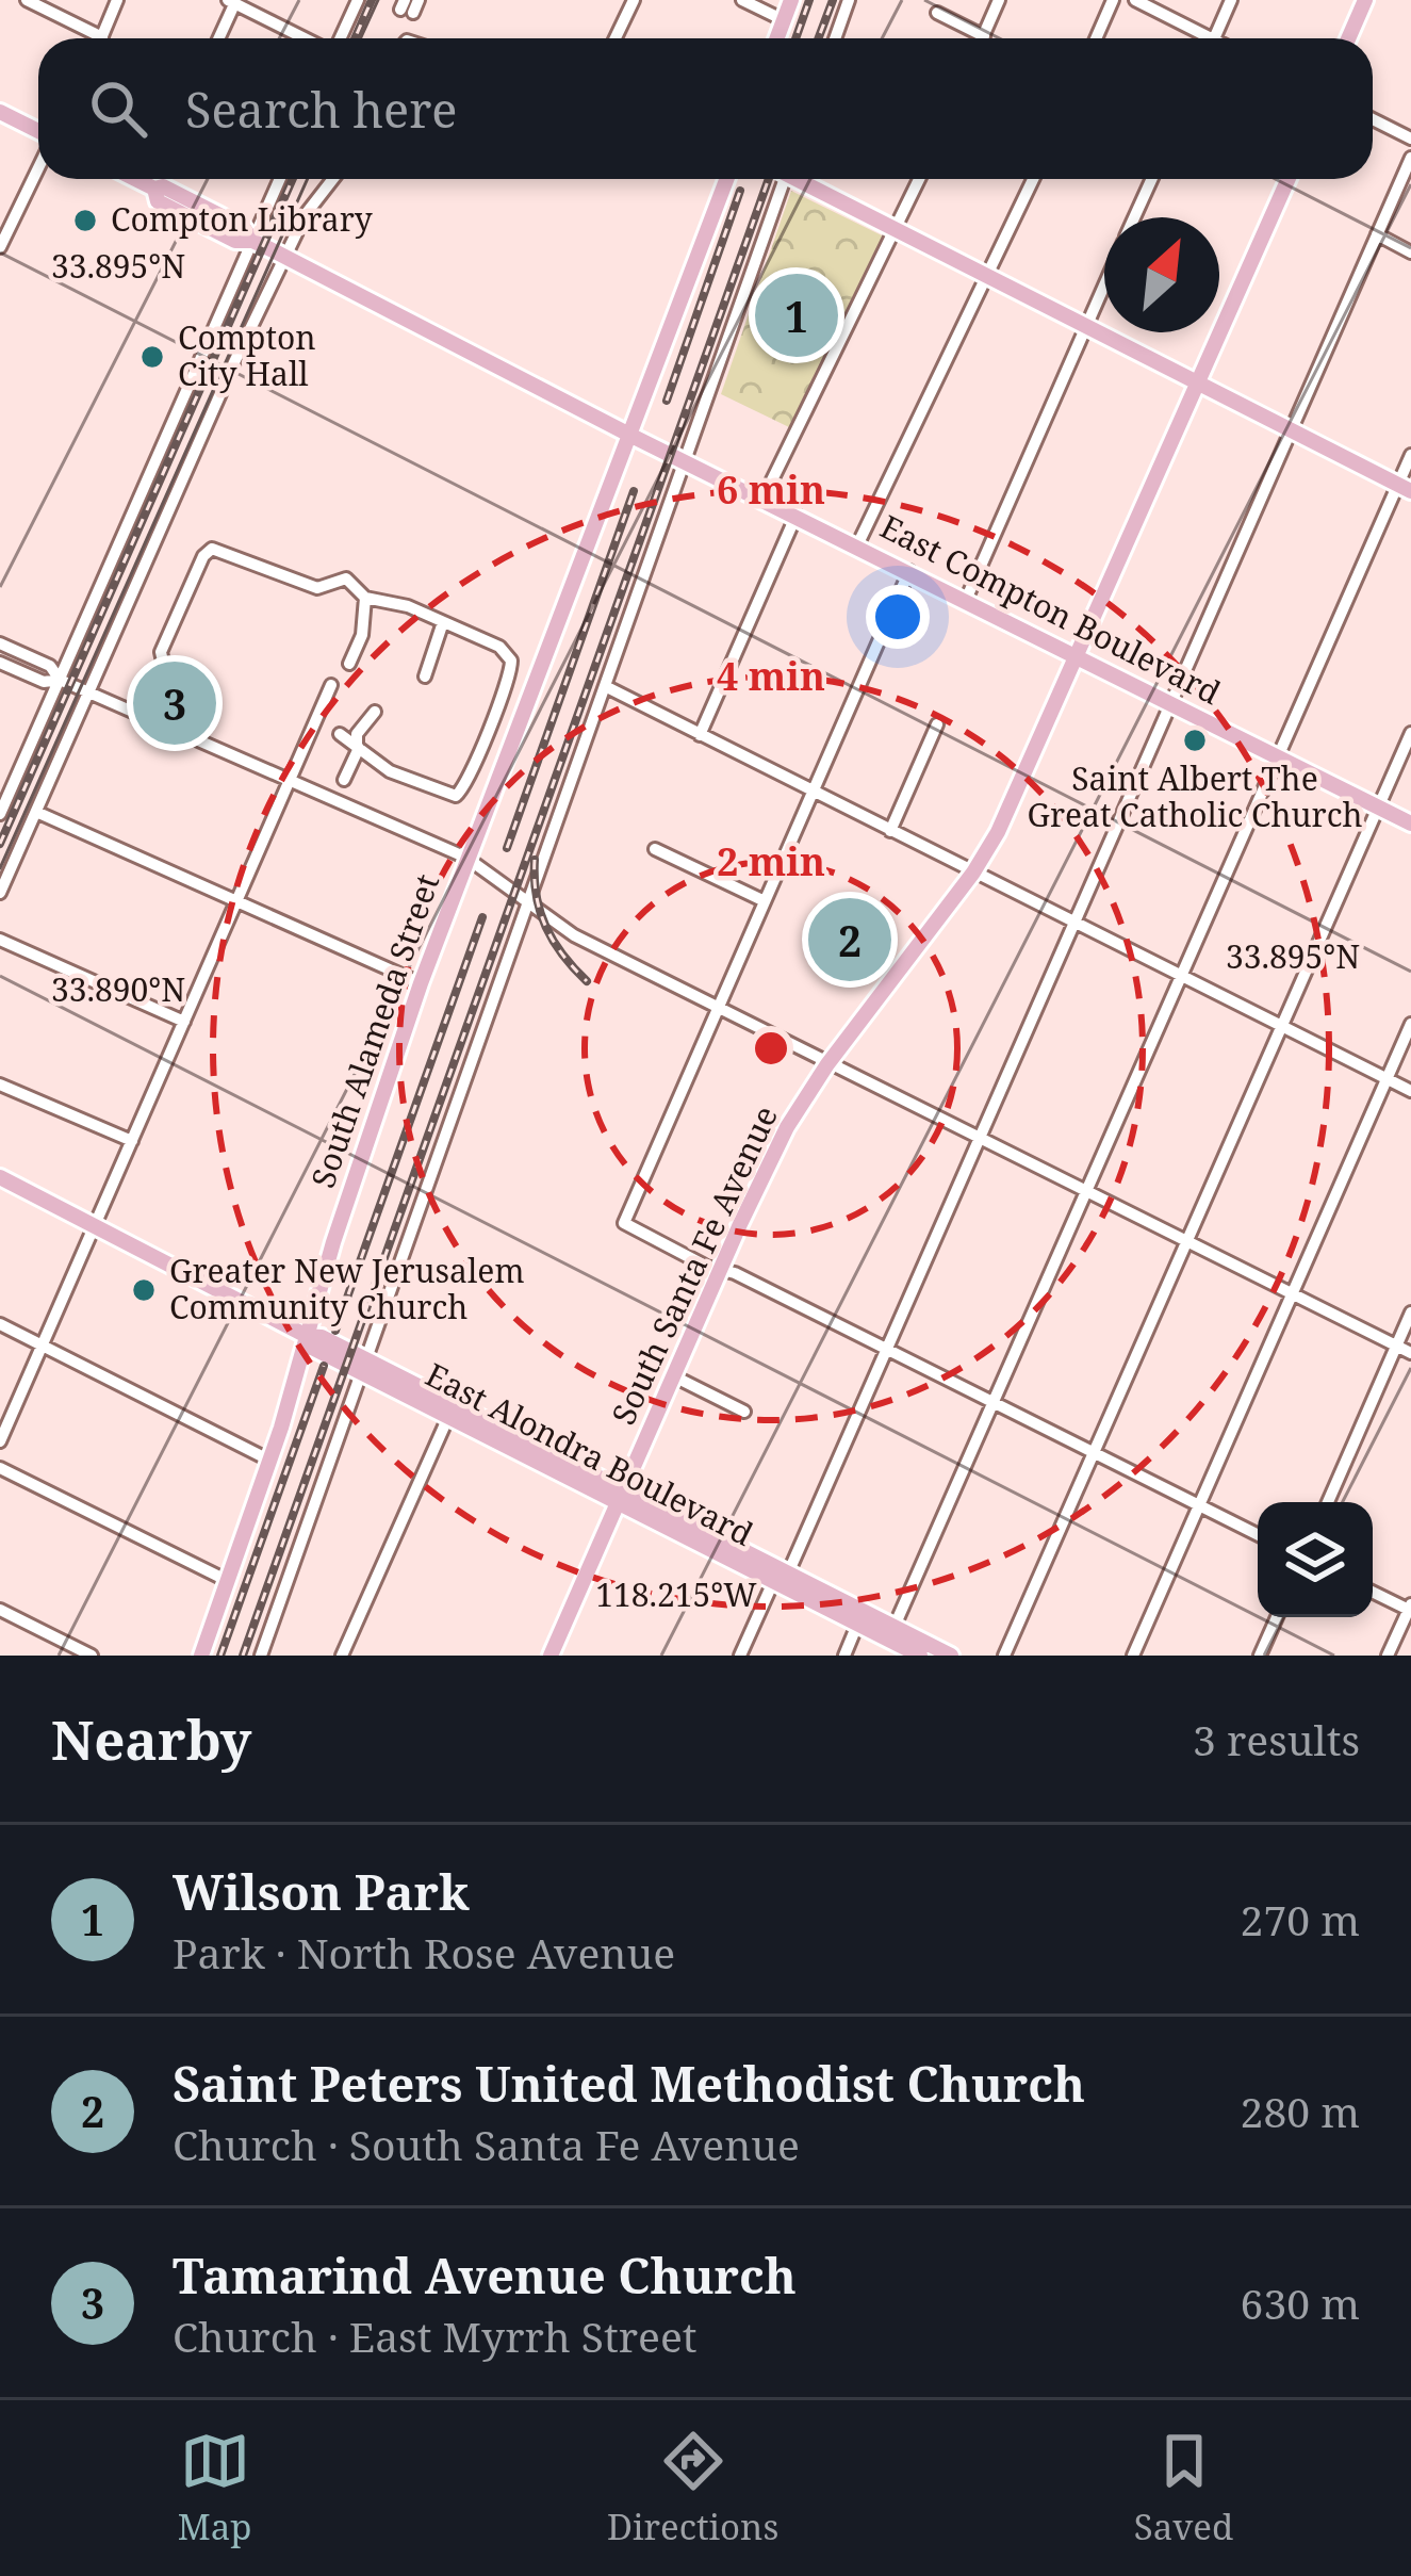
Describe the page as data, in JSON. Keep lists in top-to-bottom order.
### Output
{
  "streets": {
    "main road": [
      "East Compton Boulevard",
      "South Alameda Street",
      "South Santa Fe Avenue",
      "East Alondra Boulevard"
    ]
  },
  "crossings": [
    ["East Compton Boulevard", "South Alameda Street"],
    ["East Compton Boulevard", "South Santa Fe Avenue"],
    ["South Alameda Street", "East Alondra Boulevard"],
    ["South Santa Fe Avenue", "East Alondra Boulevard"]
  ],
  "places": [
    "Compton Library",
    "Compton City Hall",
    "Saint Albert The Great Catholic Church",
    "Greater New Jerusalem Community Church"
  ],
  "north": "top right",
  "page": {
    "search": "Search here",
    "pins": ["1", "3", "2"],
    "heading": ["Nearby", "3 results"],
    "list": [
      {
        "mark": "1",
        "name": "Wilson Park",
        "note": "Park · North Rose Avenue",
        "value": "270 m"
      },
      {
        "mark": "2",
        "name": "Saint Peters United Methodist Church",
        "note": "Church · South Santa Fe Avenue",
        "value": "280 m"
      },
      {
        "mark": "3",
        "name": "Tamarind Avenue Church",
        "note": "Church · East Myrrh Street",
        "value": "630 m"
      }
    ],
    "nav": ["Map", "Directions", "Saved"]
  },
  "coordinates": ["33.895°N", "33.890°N", "118.215°W"],
  "rings": ["6 min", "4 min", "2 min"]
}
